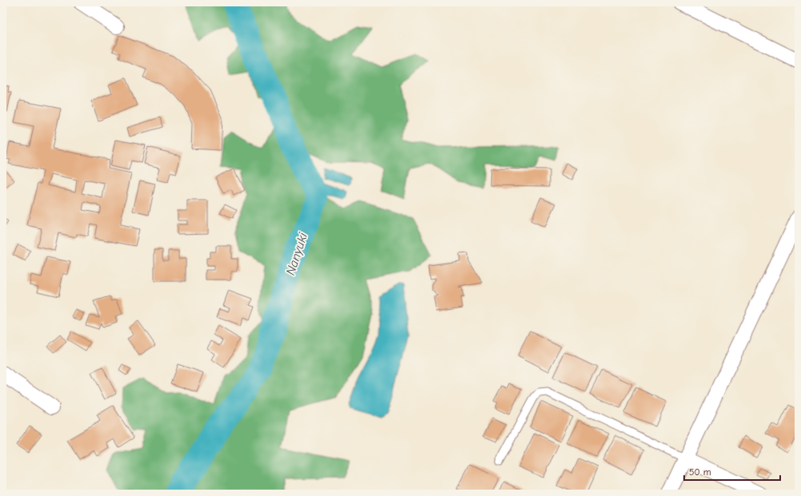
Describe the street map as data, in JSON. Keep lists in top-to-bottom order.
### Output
{
  "water": ["Nanyuki"],
  "scale_bar": "50 m"
}
